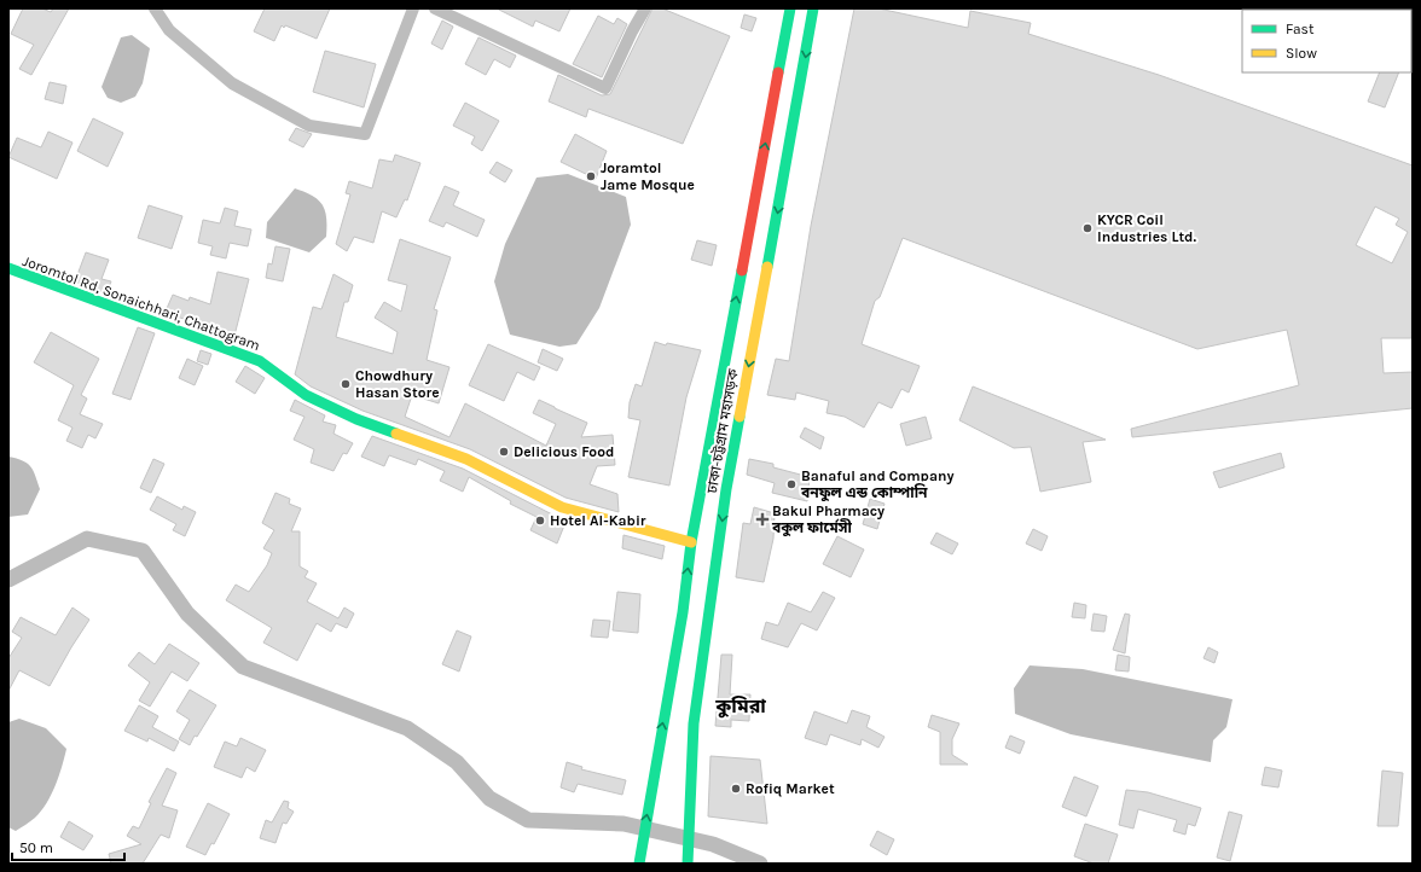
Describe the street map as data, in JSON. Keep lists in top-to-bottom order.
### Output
{
  "streets": {
    "main road": ["Joromtol Rd, Sonaichhari, Chattogram", "ঢাকা-চট্টগ্রাম মহাসড়ক"]
  },
  "crossings": [
    ["Joromtol Rd, Sonaichhari, Chattogram", "ঢাকা-চট্টগ্রাম মহাসড়ক"]
  ],
  "districts": ["কুমিরা"],
  "places": {
    "other": [
      "Joramtol Jame Mosque",
      "KYCR Coil Industries Ltd.",
      "Chowdhury Hasan Store",
      "Delicious Food",
      "Banaful and Company বনফুল এন্ড কোম্পানি",
      "Hotel Al-Kabir",
      "Rofiq Market"
    ],
    "health": ["Bakul Pharmacy বকুল ফার্মেসী"]
  },
  "legend": ["Fast", "Slow"],
  "scale_bar": "50 m"
}
